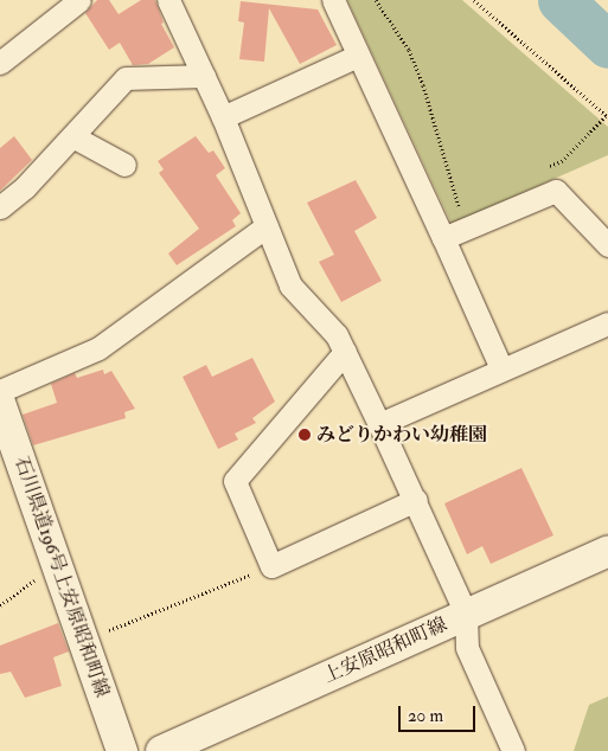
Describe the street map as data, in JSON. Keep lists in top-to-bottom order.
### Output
{
  "streets": {
    "main road": ["石川県道196号上安原昭和町線", "上安原昭和町線"]
  },
  "places": ["みどりかわい幼稚園"],
  "scale_bar": "20 m"
}
